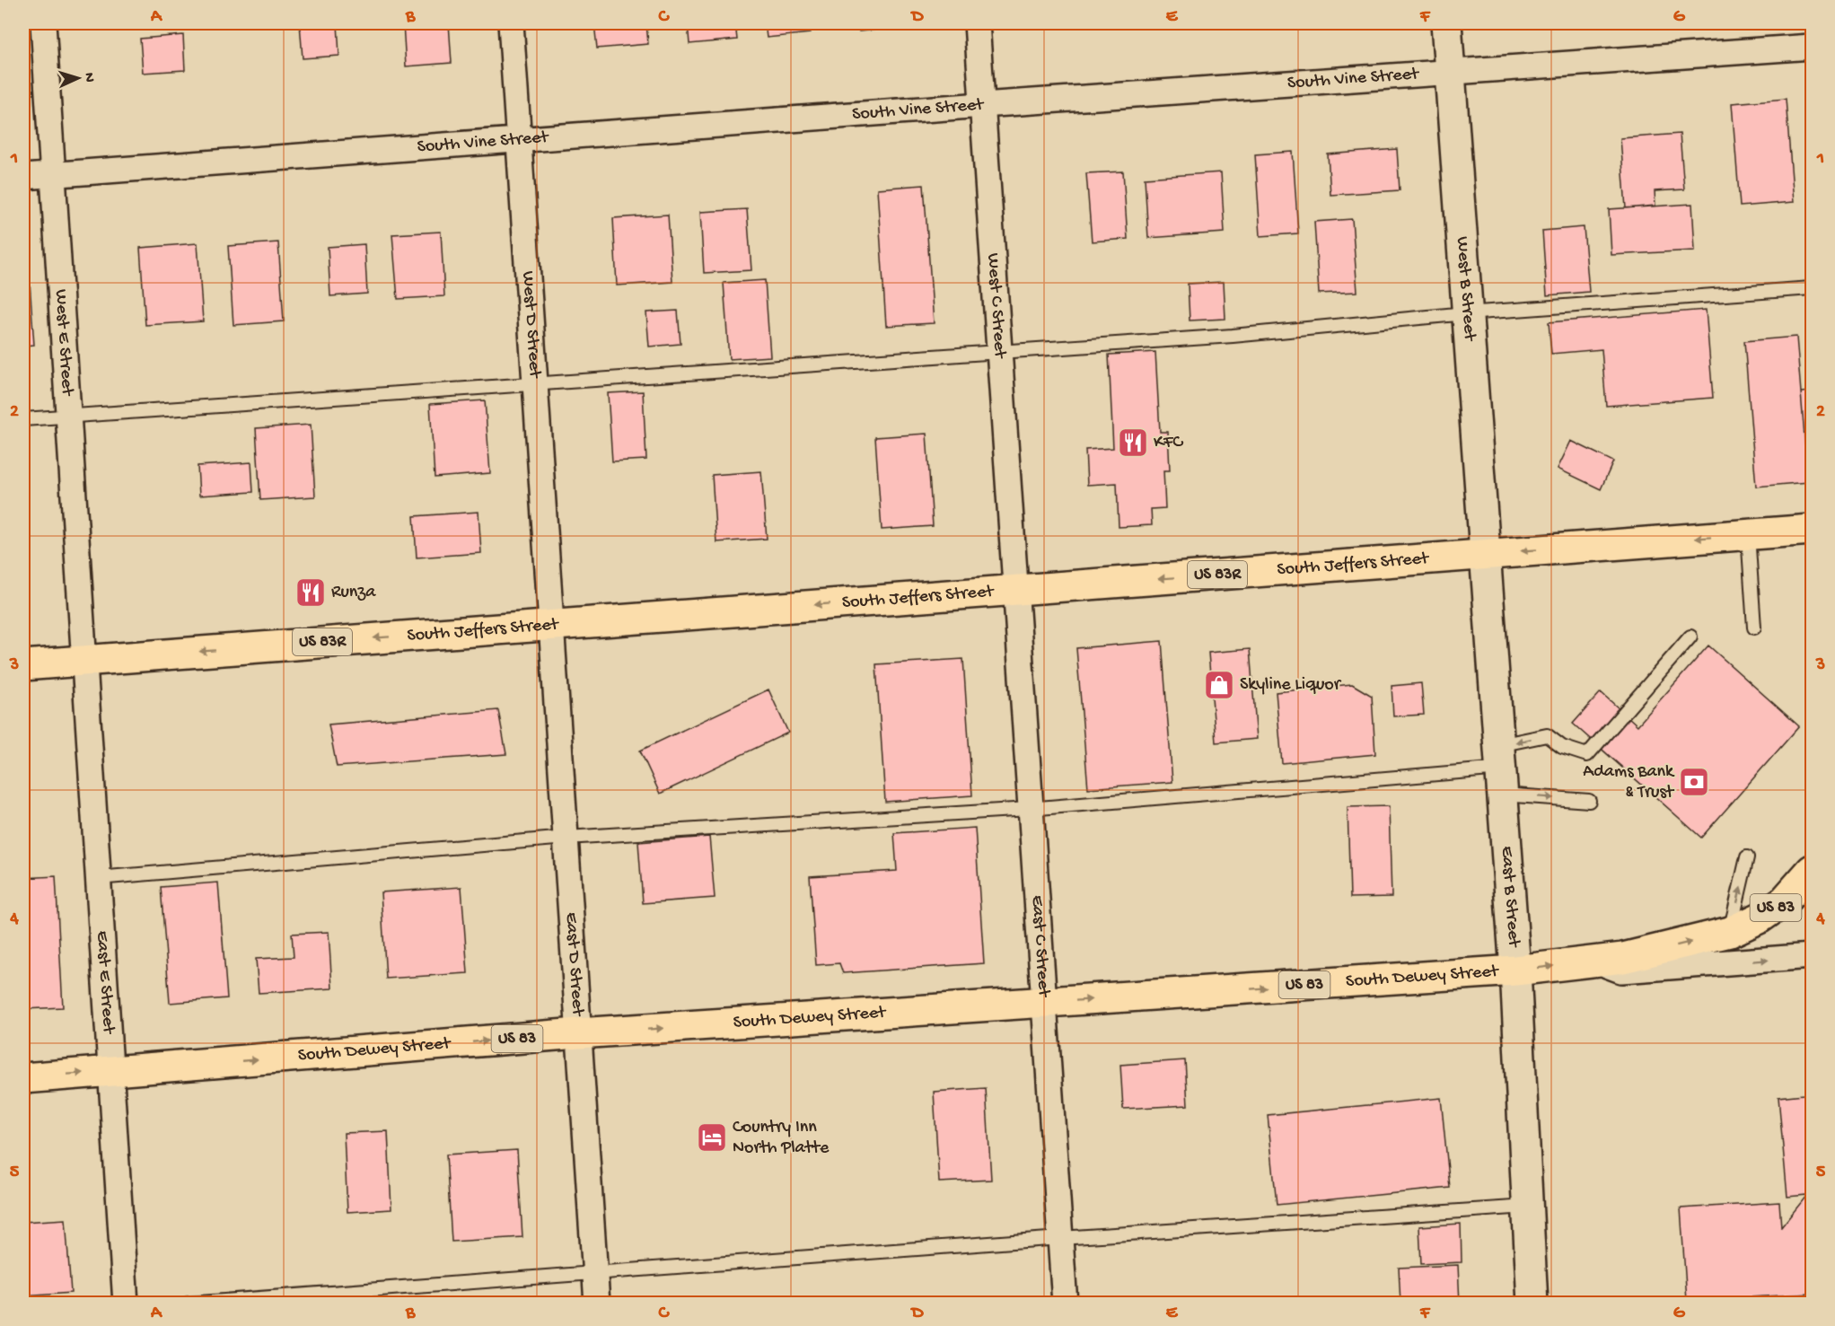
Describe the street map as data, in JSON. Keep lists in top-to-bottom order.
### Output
{
  "streets": {
    "highway": [
      "South Jeffers Street",
      "US 83R",
      "US 83",
      "South Dewey Street"
    ],
    "street": [
      "South Vine Street",
      "West B Street",
      "West C Street",
      "West D Street",
      "West E Street",
      "East B Street",
      "East C Street",
      "East D Street",
      "East E Street"
    ]
  },
  "crossings": [
    ["South Vine Street", "West B Street"],
    ["South Vine Street", "West C Street"],
    ["South Vine Street", "West D Street"],
    ["South Vine Street", "West E Street"],
    ["West B Street", "South Jeffers Street"],
    ["West B Street", "East B Street"],
    ["West C Street", "South Jeffers Street"],
    ["West C Street", "East C Street"],
    ["West D Street", "South Jeffers Street"],
    ["West D Street", "East D Street"],
    ["West E Street", "South Jeffers Street"],
    ["West E Street", "East E Street"],
    ["South Jeffers Street", "East B Street"],
    ["South Jeffers Street", "East C Street"],
    ["South Jeffers Street", "East D Street"],
    ["South Jeffers Street", "East E Street"],
    ["East B Street", "South Dewey Street"],
    ["US 83", "South Dewey Street"],
    ["East C Street", "South Dewey Street"],
    ["East D Street", "South Dewey Street"],
    ["South Dewey Street", "East E Street"]
  ],
  "one_way": ["South Jeffers Street", "South Dewey Street"],
  "places": {
    "restaurant": ["KFC", "Runza"],
    "shop": ["Skyline Liquor"],
    "bank": ["Adams Bank & Trust"],
    "hotel": ["Country Inn North Platte"]
  },
  "north": "right",
  "grid": {
    "columns": [
      "A",
      "B",
      "C",
      "D",
      "E",
      "F",
      "G"
    ],
    "rows": [
      "1",
      "2",
      "3",
      "4",
      "5"
    ]
  }
}
